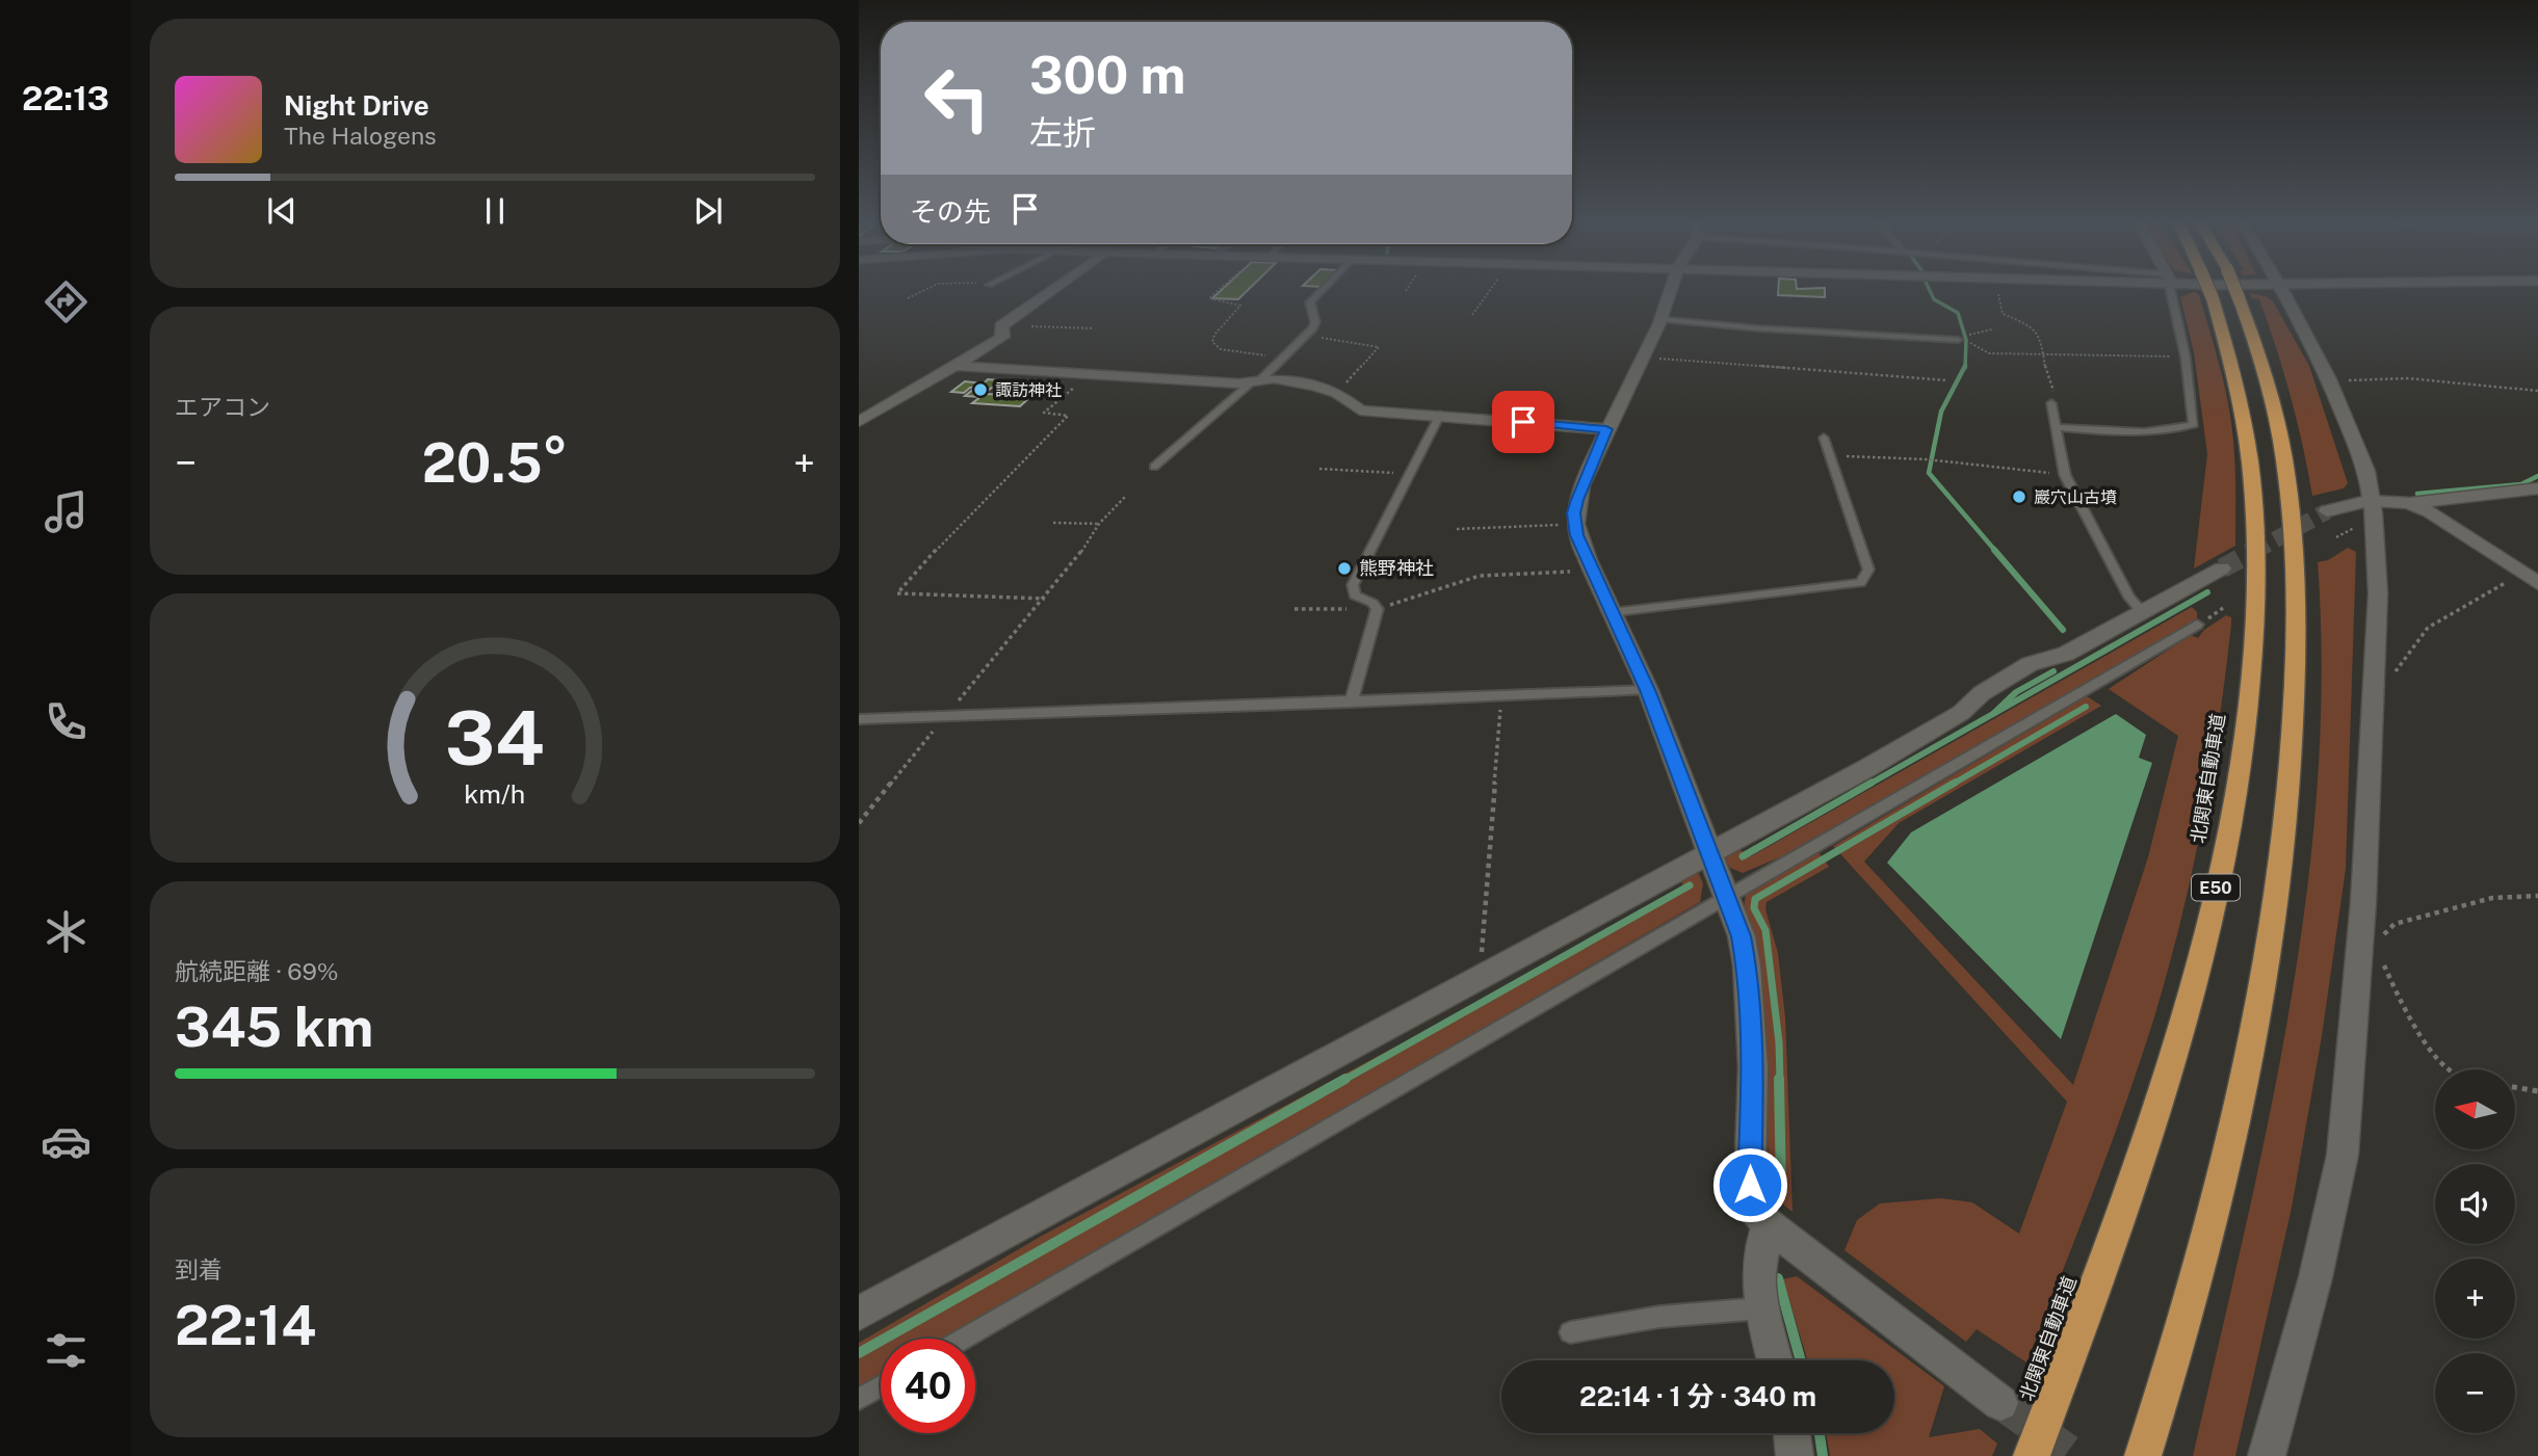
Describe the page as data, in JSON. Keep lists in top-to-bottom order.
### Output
{
  "streets": {
    "highway": ["北関東自動車道", "E50"]
  },
  "places": ["諏訪神社", "巖穴山古墳", "熊野神社"],
  "north": "left",
  "page": {
    "tabs": "22:13",
    "turn": ["300 m", "左折"],
    "song": ["Night Drive", "The Halogens"],
    "then": "その先",
    "tile": [
      "エアコン",
      ["航続距離 · 69%", "345 km"],
      ["到着", "22:14"]
    ],
    "heat": ["−", "20.5°", "+"],
    "map_buttons": ["+", "−"],
    "limit": "40",
    "trip": "22:14 · 1 分 · 340 m",
    "gauge": ["34", "km/h"]
  }
}
